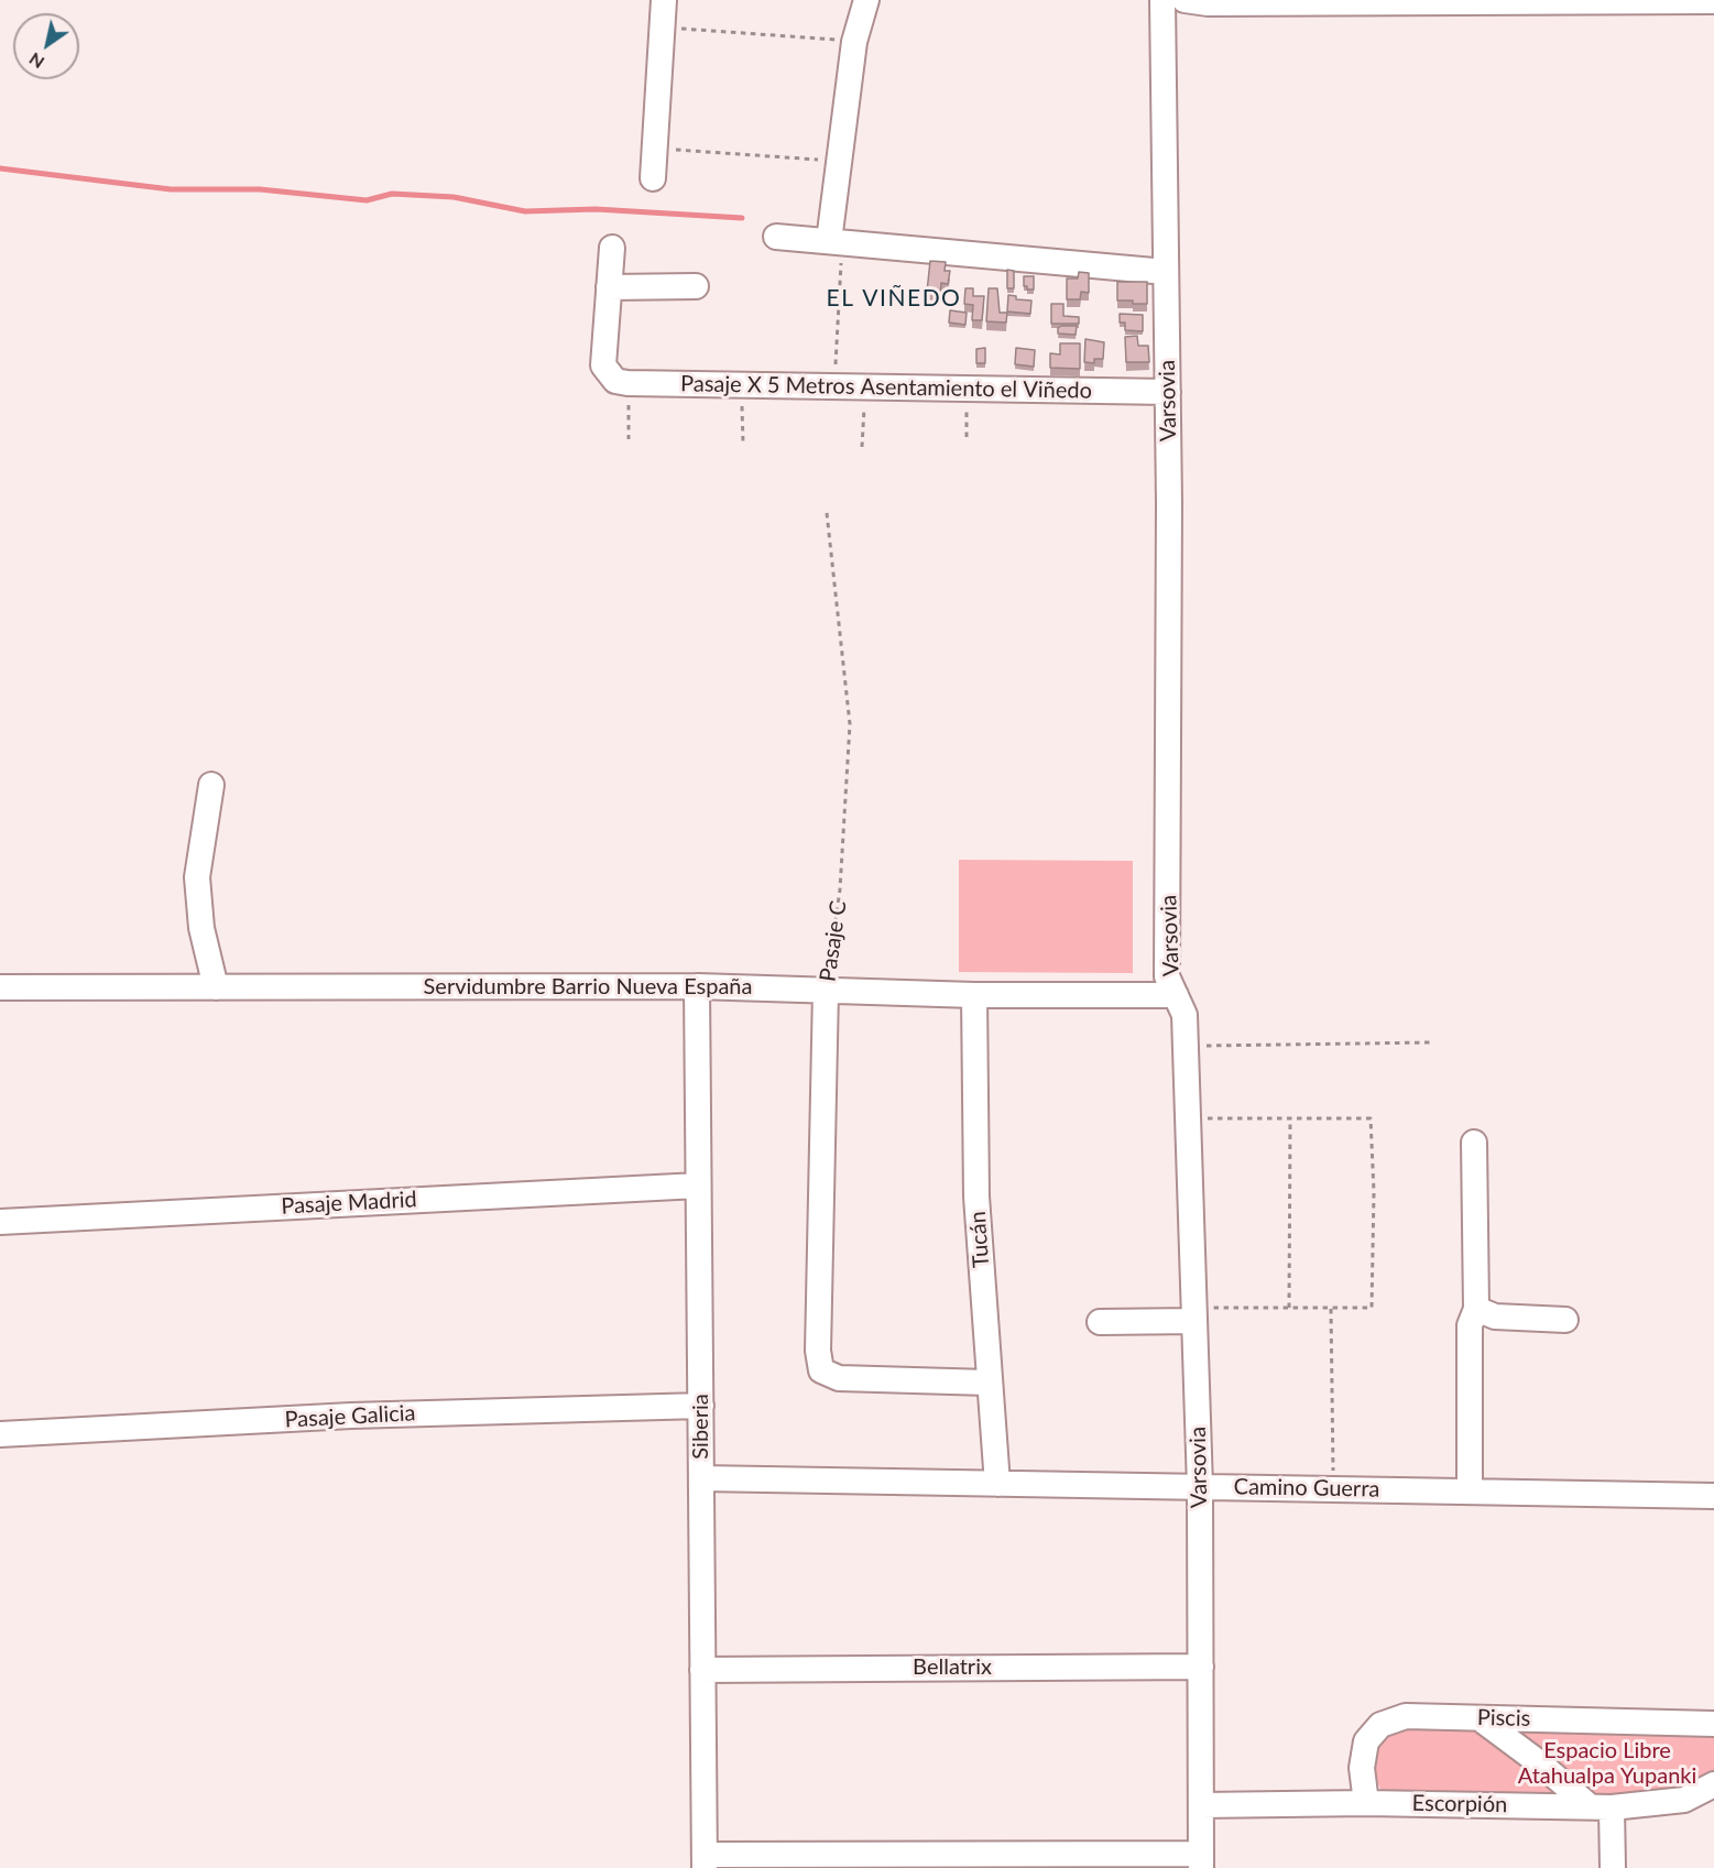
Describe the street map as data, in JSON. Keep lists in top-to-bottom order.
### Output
{
  "streets": {
    "street": [
      "Pasaje X 5 Metros Asentamiento el Viñedo",
      "Varsovia",
      "Pasaje C",
      "Servidumbre Barrio Nueva España",
      "Pasaje Madrid",
      "Tucán",
      "Pasaje Galicia",
      "Siberia",
      "Camino Guerra",
      "Bellatrix",
      "Piscis",
      "Escorpión"
    ]
  },
  "crossings": [
    ["Pasaje X 5 Metros Asentamiento el Viñedo", "Varsovia"],
    ["Varsovia", "Servidumbre Barrio Nueva España"],
    ["Varsovia", "Camino Guerra"],
    ["Varsovia", "Bellatrix"],
    ["Varsovia", "Escorpión"],
    ["Pasaje C", "Servidumbre Barrio Nueva España"],
    ["Pasaje C", "Tucán"],
    ["Servidumbre Barrio Nueva España", "Tucán"],
    ["Servidumbre Barrio Nueva España", "Siberia"],
    ["Pasaje Madrid", "Siberia"],
    ["Tucán", "Camino Guerra"],
    ["Pasaje Galicia", "Siberia"],
    ["Siberia", "Camino Guerra"],
    ["Siberia", "Bellatrix"],
    ["Piscis", "Escorpión"]
  ],
  "districts": ["EL VIÑEDO"],
  "parks": ["Espacio Libre Atahualpa Yupanki"],
  "north": "bottom left"
}
